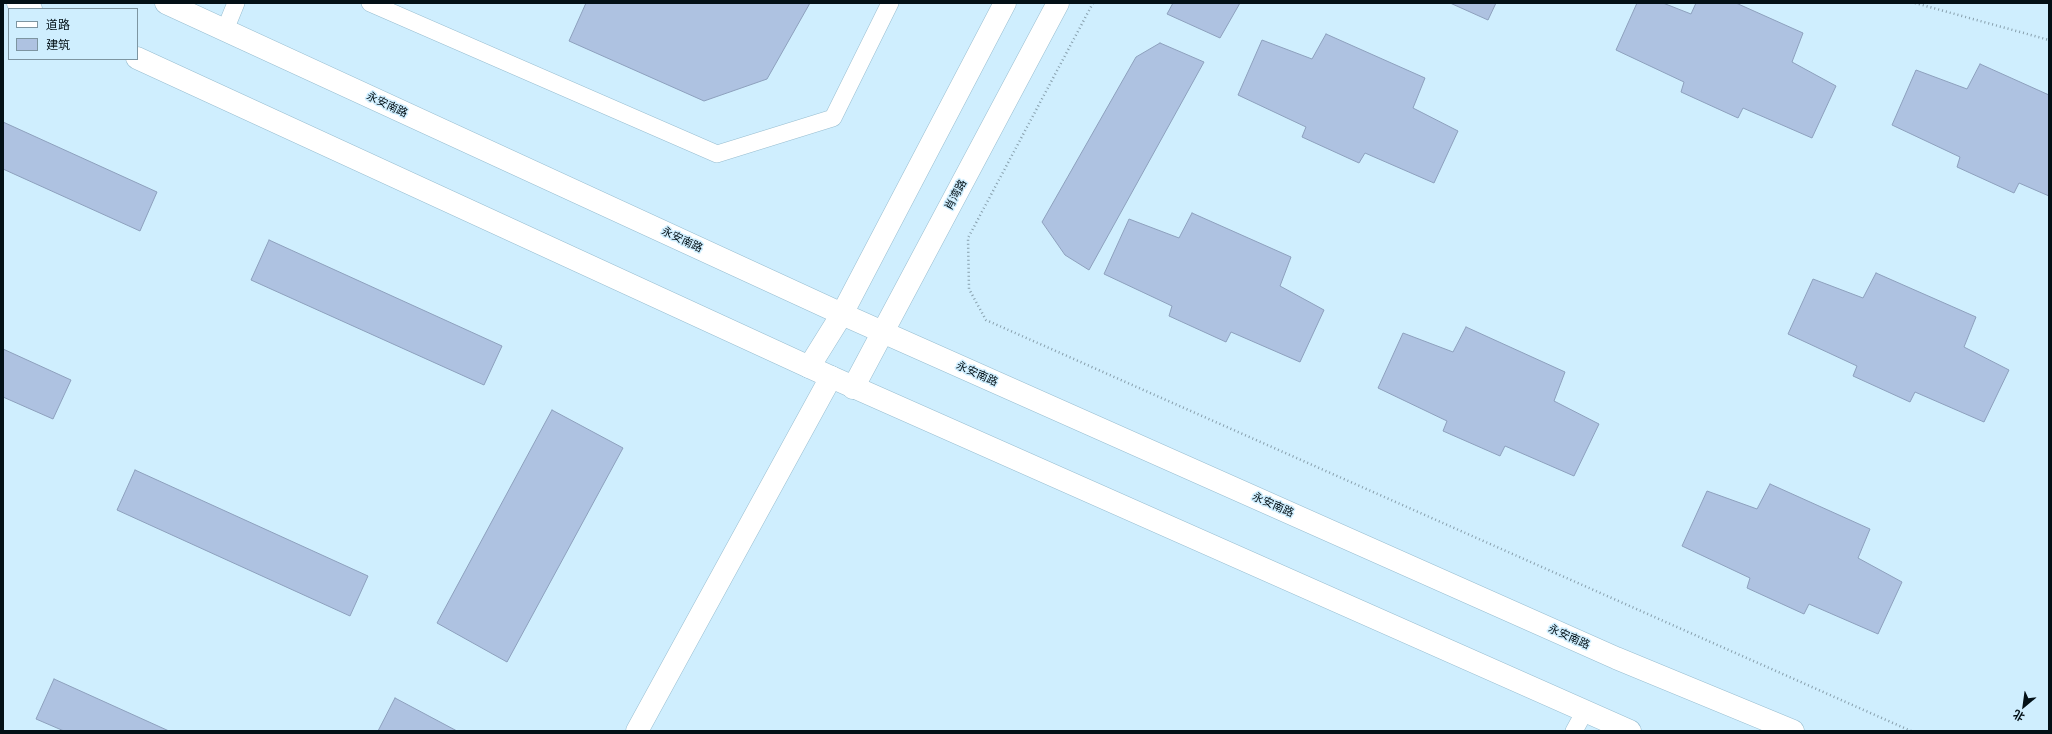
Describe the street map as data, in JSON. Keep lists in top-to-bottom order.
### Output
{
  "streets": {
    "main road": ["永安南路", "肖湾路"]
  },
  "crossings": [
    ["永安南路", "肖湾路"]
  ],
  "legend": ["道路", "建筑"],
  "north": "bottom left"
}
